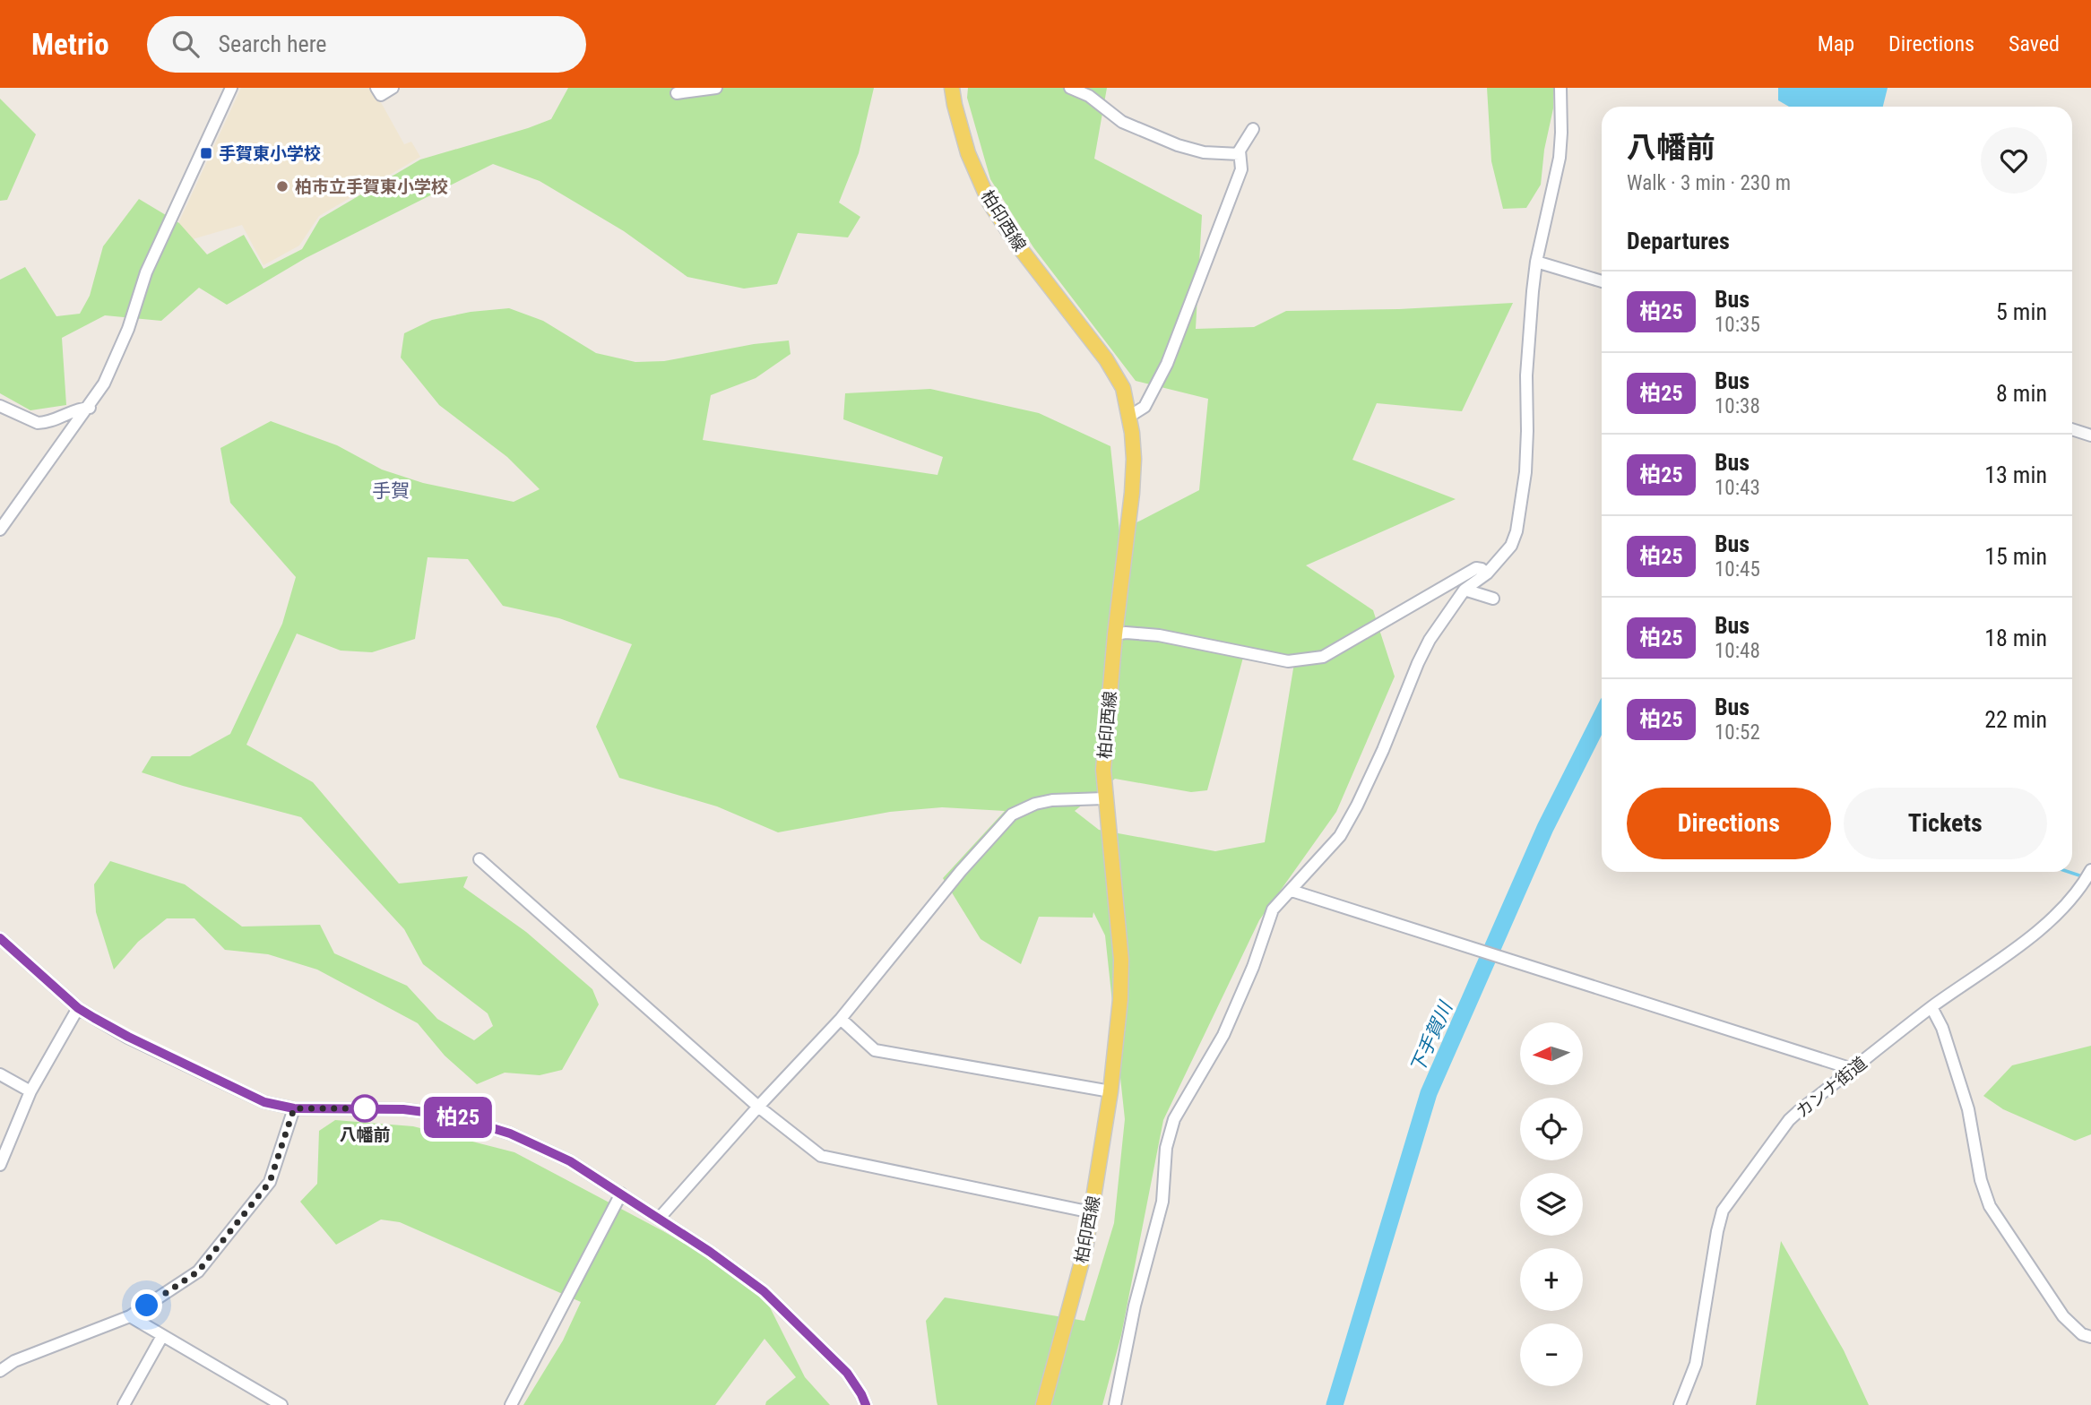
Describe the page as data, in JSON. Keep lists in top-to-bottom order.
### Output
{
  "streets": {
    "main road": ["柏印西線"],
    "street": ["カンナ街道"]
  },
  "districts": ["手賀"],
  "water": ["下手賀川"],
  "places": {
    "transit": ["手賀東小学校"],
    "other": ["柏市立手賀東小学校", "八幡前"]
  },
  "lines": ["bus line 柏25"],
  "north": "left",
  "page": {
    "header": "Metrio",
    "search": "Search here",
    "nav": ["Map", "Directions", "Saved"],
    "on_map": "柏25",
    "heading": [
      ["八幡前", "Walk · 3 min · 230 m"],
      "Departures"
    ],
    "list": [
      {
        "mark": "柏25",
        "name": "Bus",
        "note": "10:35",
        "value": "5 min"
      },
      {
        "mark": "柏25",
        "name": "Bus",
        "note": "10:38",
        "value": "8 min"
      },
      {
        "mark": "柏25",
        "name": "Bus",
        "note": "10:43",
        "value": "13 min"
      },
      {
        "mark": "柏25",
        "name": "Bus",
        "note": "10:45",
        "value": "15 min"
      },
      {
        "mark": "柏25",
        "name": "Bus",
        "note": "10:48",
        "value": "18 min"
      },
      {
        "mark": "柏25",
        "name": "Bus",
        "note": "10:52",
        "value": "22 min"
      }
    ],
    "buttons": ["Directions", "Tickets"],
    "map_buttons": ["+", "−"]
  }
}
